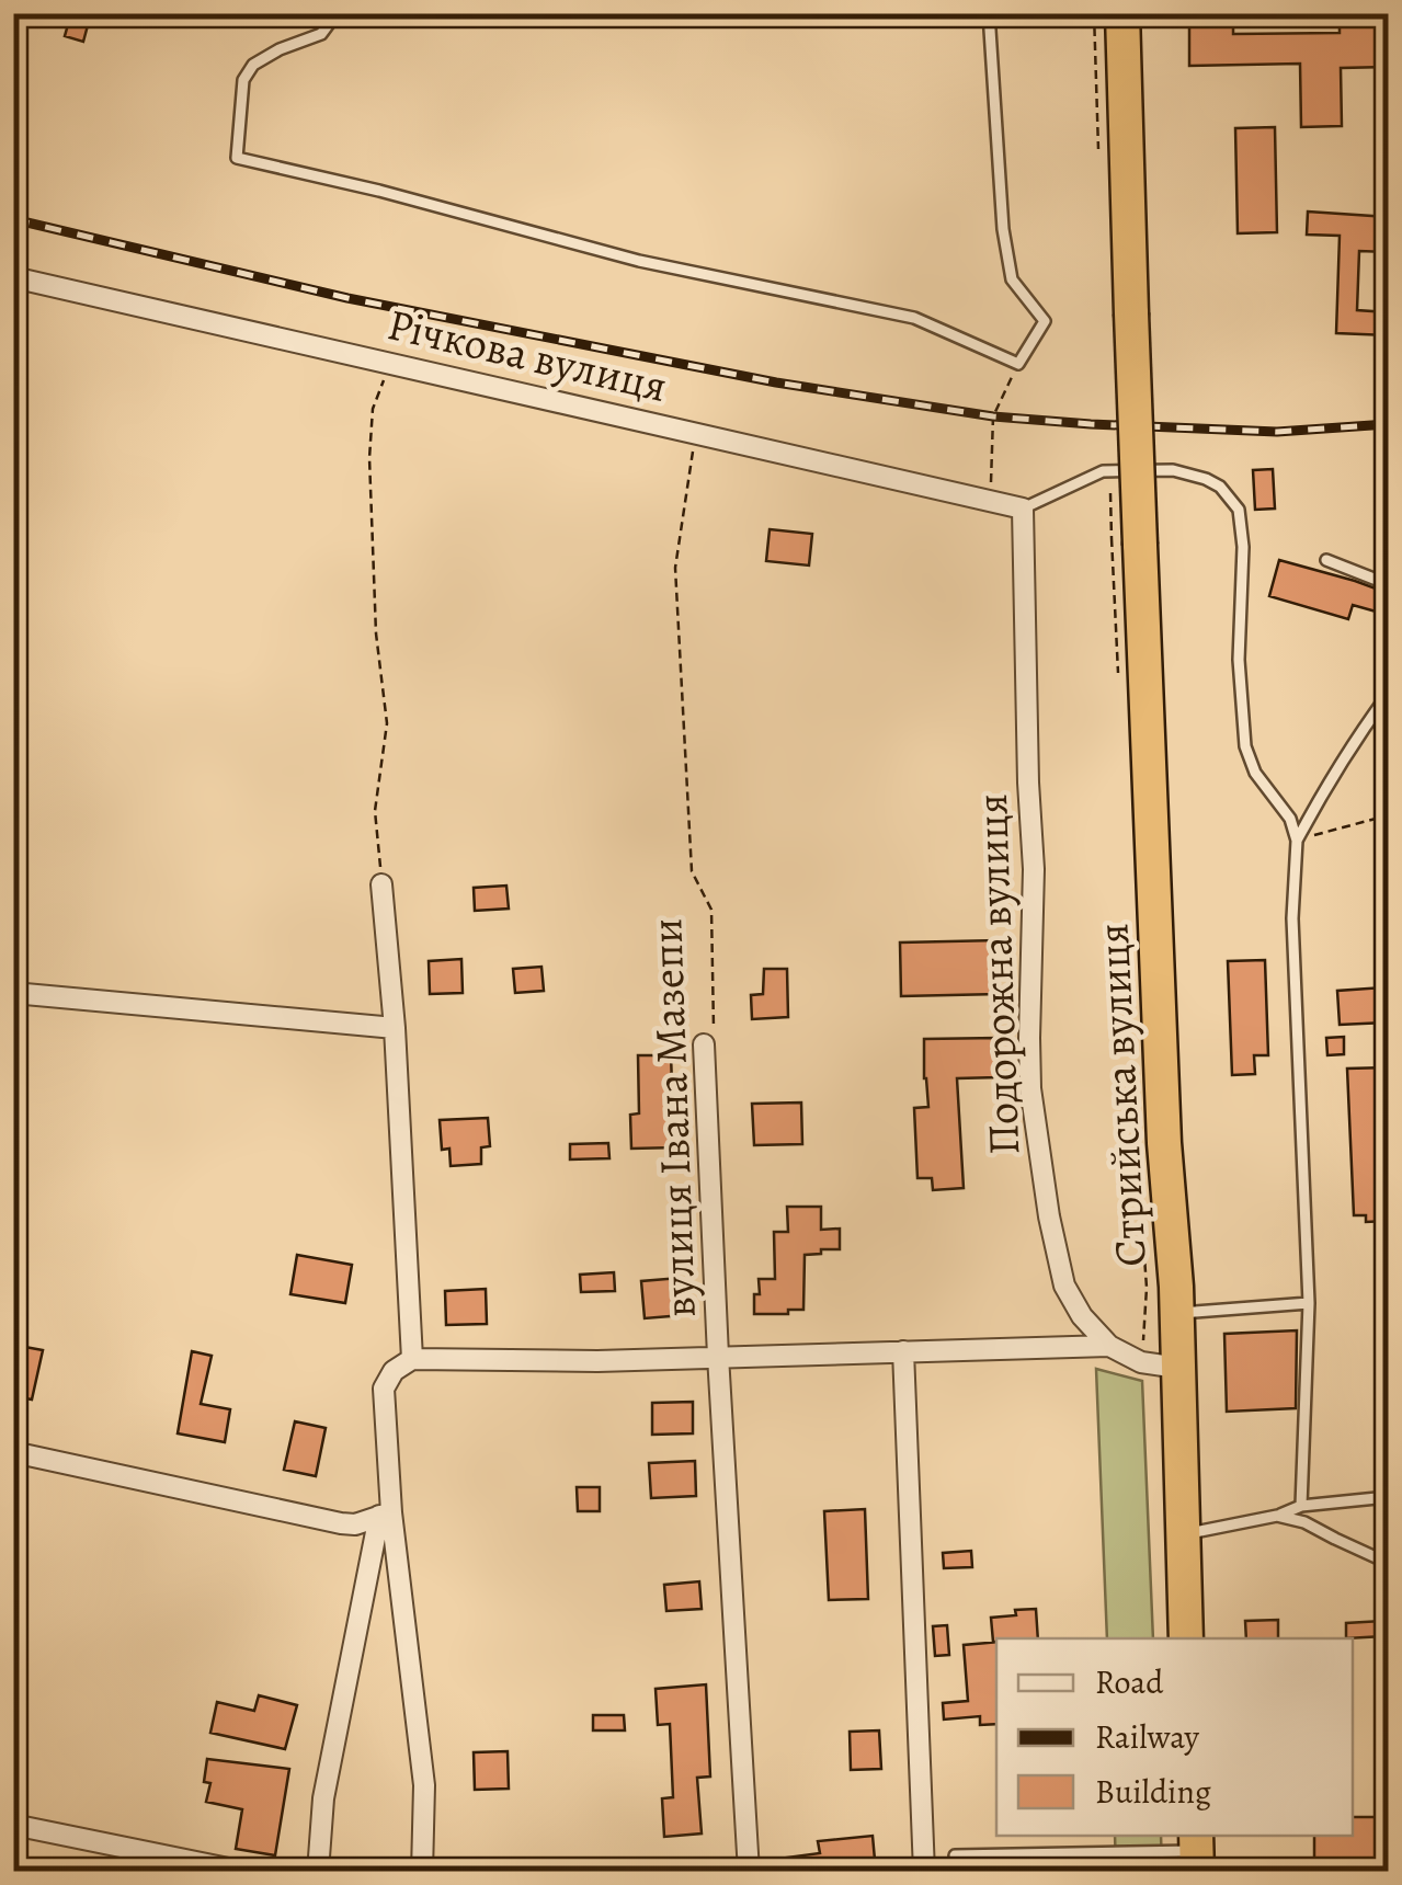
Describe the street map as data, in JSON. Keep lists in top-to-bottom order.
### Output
{
  "streets": {
    "highway": ["Стрийська вулиця"],
    "street": ["Річкова вулиця", "Подорожна вулиця", "вулиця Івана Мазепи"]
  },
  "crossings": [
    ["Річкова вулиця", "Подорожна вулиця"],
    ["Річкова вулиця", "вулиця Івана Мазепи"],
    ["Подорожна вулиця", "Стрийська вулиця"]
  ],
  "legend": ["Road", "Railway", "Building"]
}
